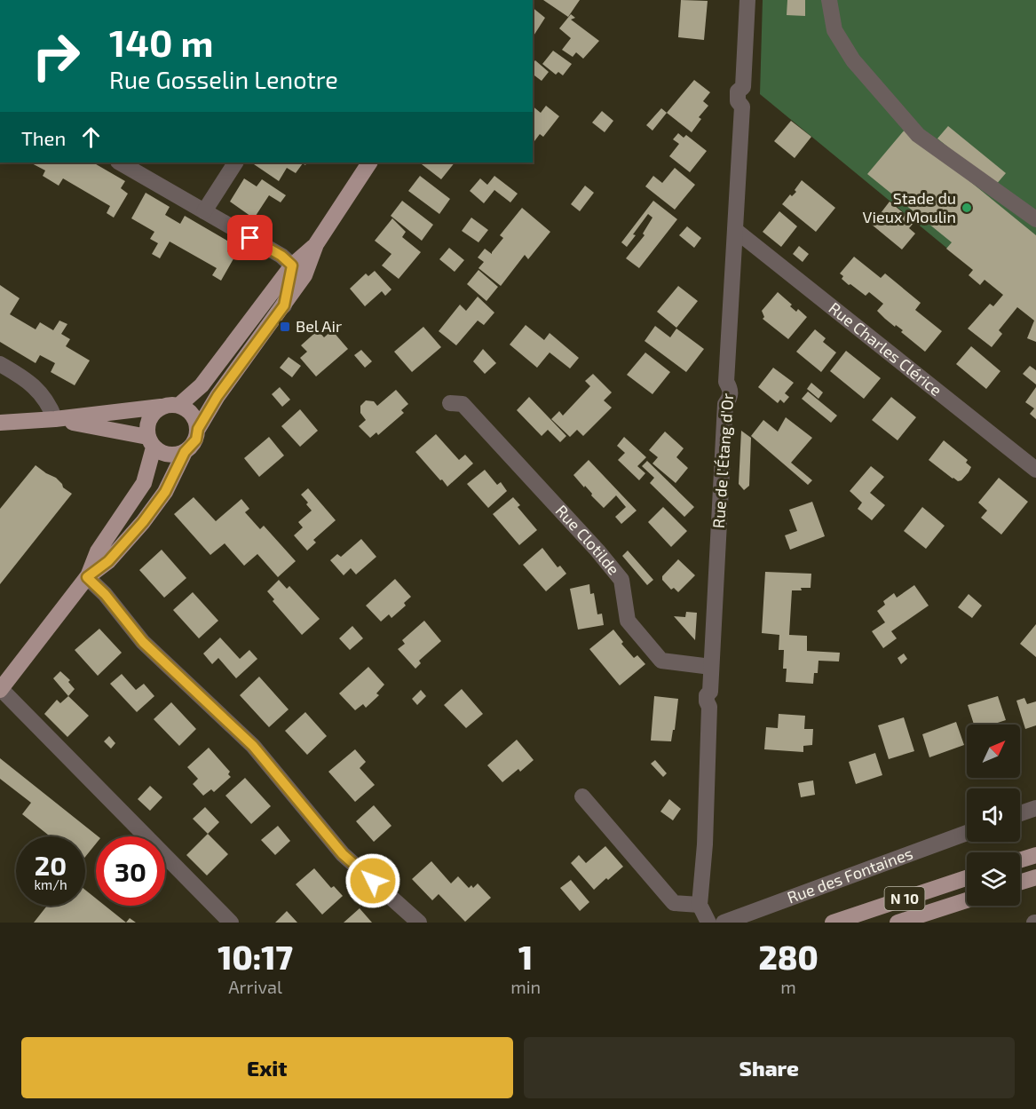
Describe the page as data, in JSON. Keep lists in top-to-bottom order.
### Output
{
  "streets": {
    "main road": ["N 10"],
    "street": [
      "Rue Charles Clérice",
      "Rue de l'Étang d'Or",
      "Rue Clotilde",
      "Rue des Fontaines"
    ]
  },
  "crossings": [
    ["Rue Charles Clérice", "Rue de l'Étang d'Or"],
    ["Rue de l'Étang d'Or", "Rue Clotilde"]
  ],
  "places": {
    "other": ["Stade du Vieux Moulin"],
    "transit": ["Bel Air"]
  },
  "north": "top right",
  "page": {
    "turn": ["140 m", "Rue Gosselin Lenotre"],
    "then": "Then",
    "speed": "20 km/h",
    "limit": "30",
    "eta": [
      "10:17",
      "Arrival",
      "1",
      "min",
      "280",
      "m"
    ],
    "buttons": ["Exit", "Share"]
  }
}
